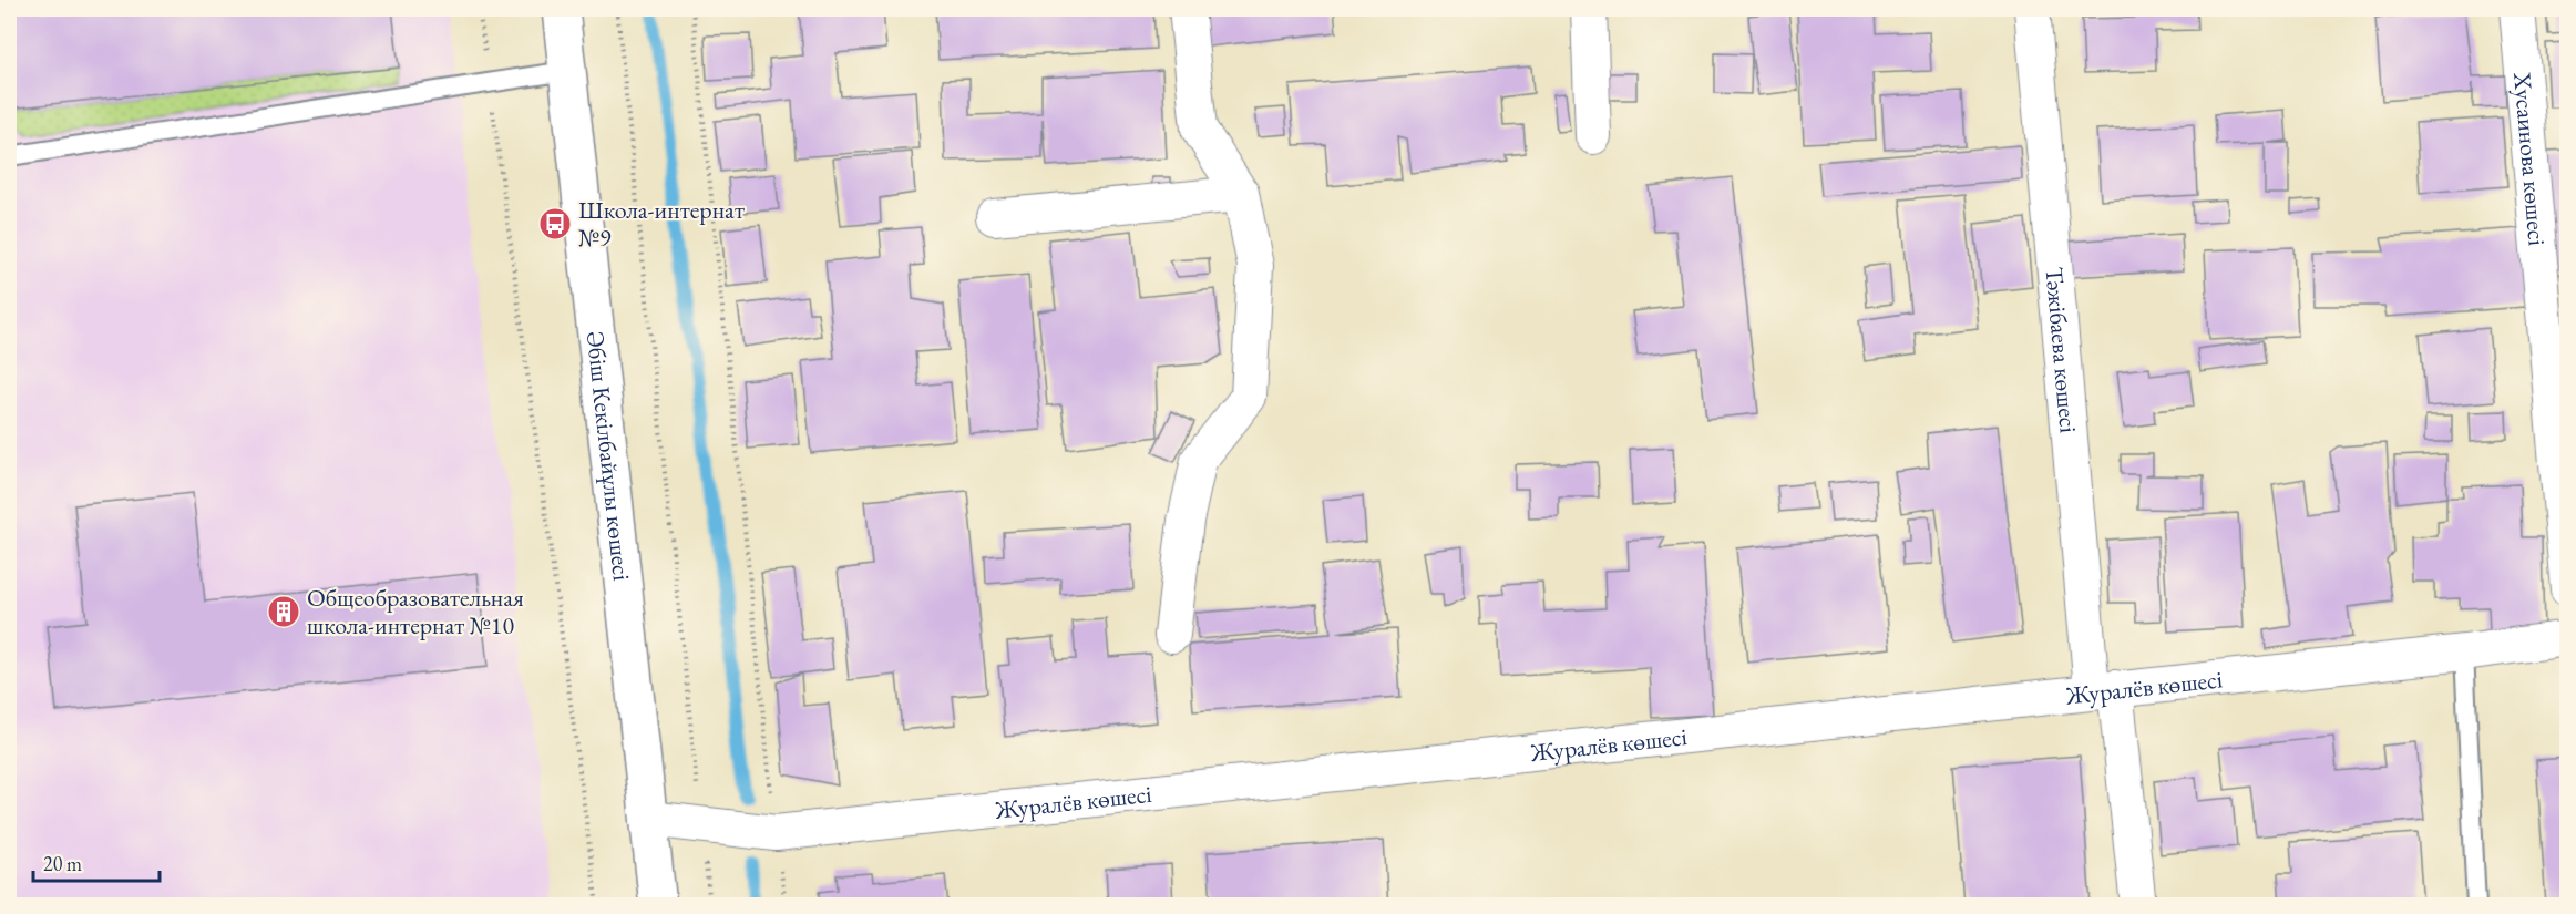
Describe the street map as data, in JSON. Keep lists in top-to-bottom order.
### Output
{
  "streets": {
    "street": [
      "Хусаинова көшесі",
      "Тәжібаева көшесі",
      "Әбіш Кекілбайұлы көшесі",
      "Журалёв көшесі"
    ]
  },
  "crossings": [
    ["Тәжібаева көшесі", "Журалёв көшесі"],
    ["Әбіш Кекілбайұлы көшесі", "Журалёв көшесі"]
  ],
  "places": {
    "bus stop": ["Школа-интернат №9"],
    "building": ["Общеобразовательная школа-интернат №10"]
  },
  "scale_bar": "20 m"
}
